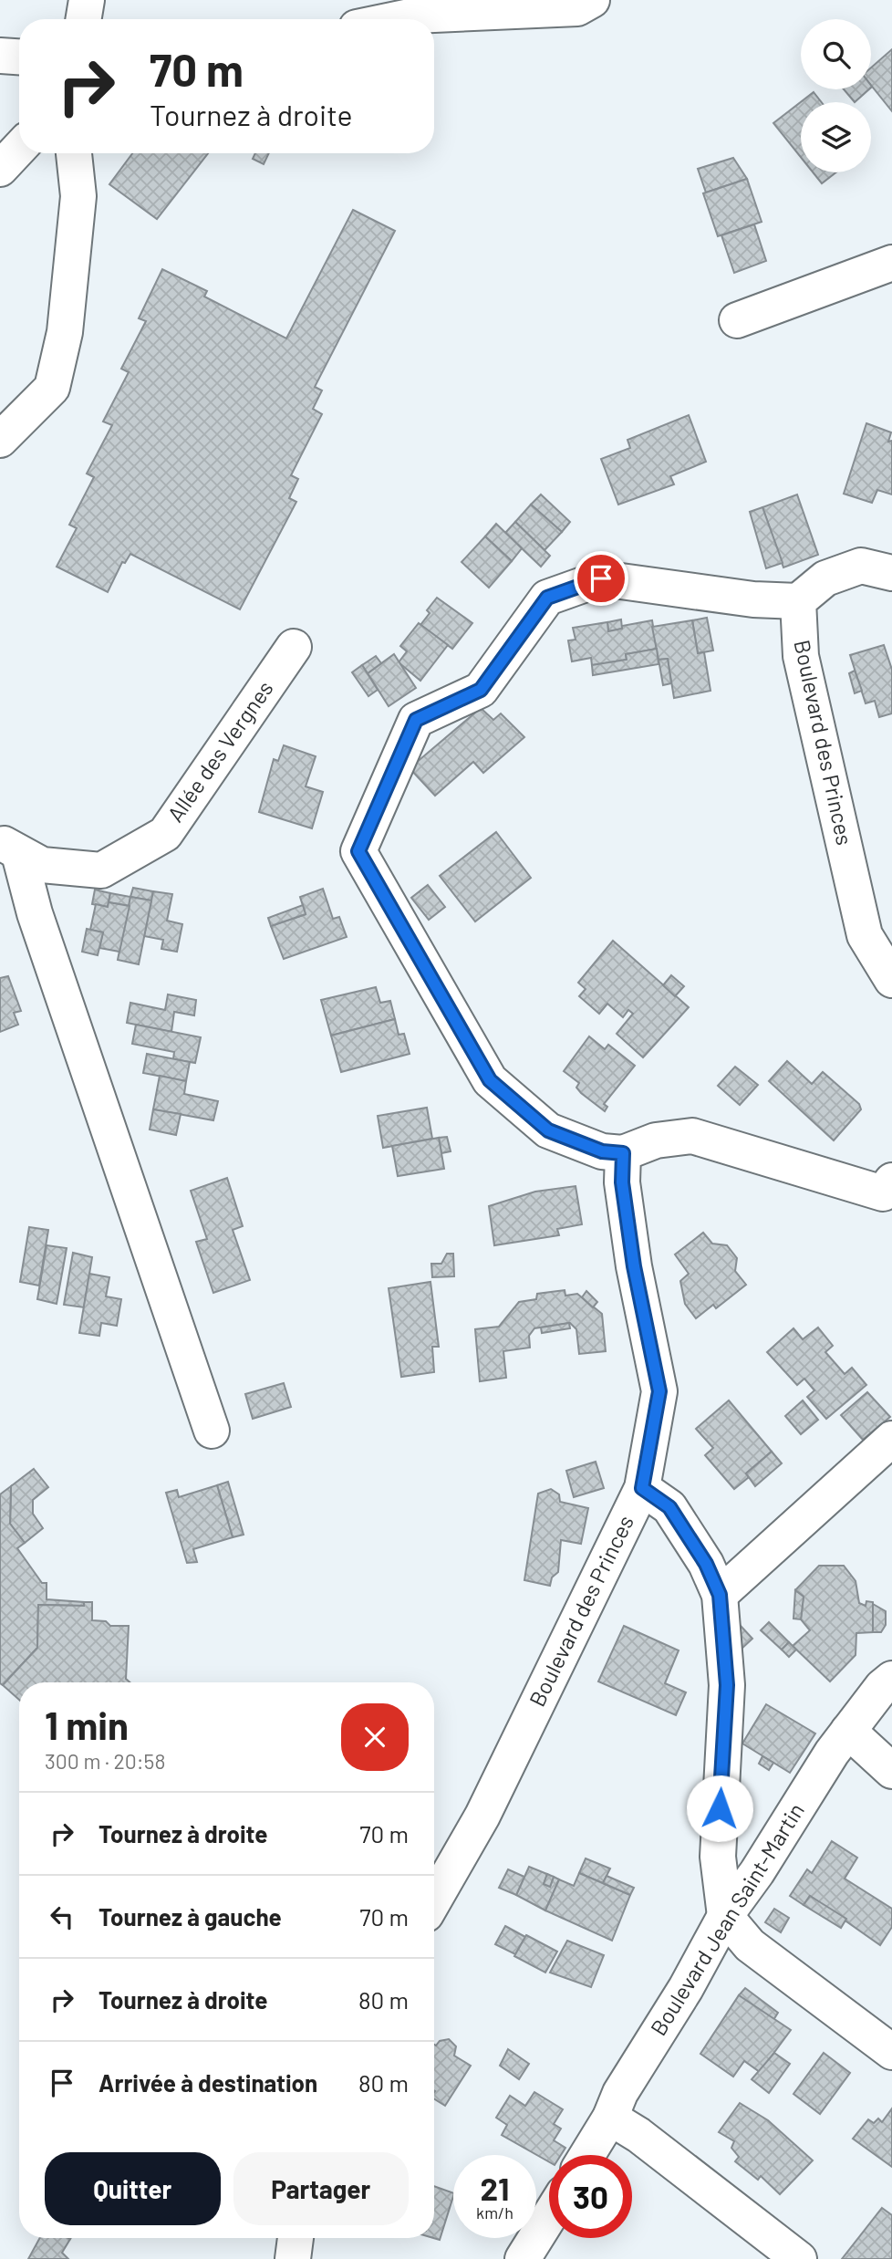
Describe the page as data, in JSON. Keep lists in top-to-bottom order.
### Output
{
  "streets": {
    "street": ["Boulevard des Princes", "Allée des Vergnes", "Boulevard Jean Saint-Martin"]
  },
  "page": {
    "turn": ["70 m", "Tournez à droite"],
    "heading": ["1 min", "300 m · 20:58"],
    "list": [
      {
        "name": "Tournez à droite",
        "value": "70 m"
      },
      {
        "name": "Tournez à gauche",
        "value": "70 m"
      },
      {
        "name": "Tournez à droite",
        "value": "80 m"
      },
      {
        "name": "Arrivée à destination",
        "value": "80 m"
      }
    ],
    "buttons": ["Quitter", "Partager"],
    "speed": "21 km/h",
    "limit": "30"
  }
}
